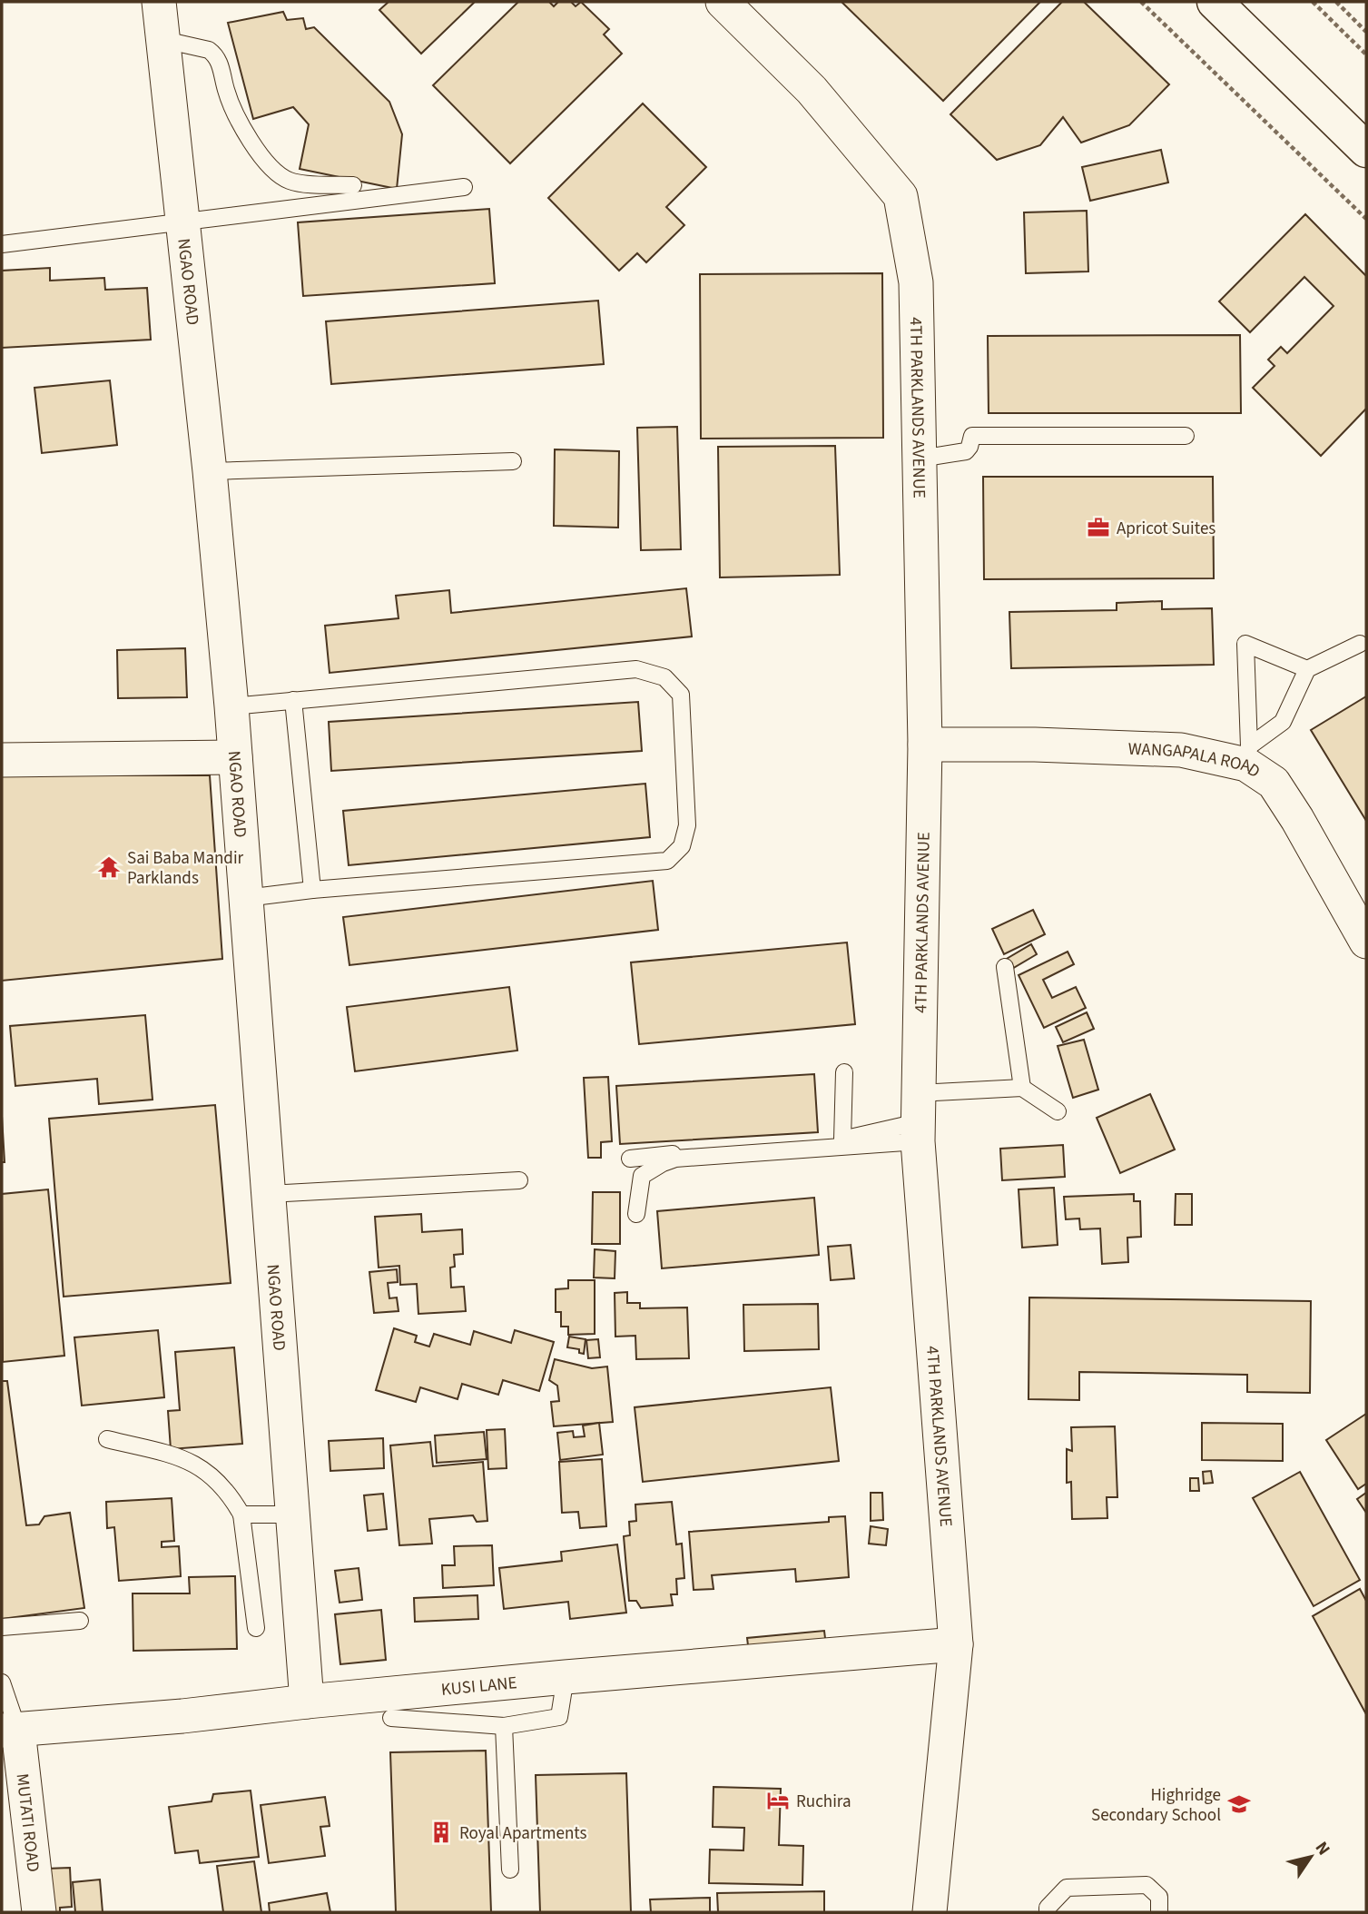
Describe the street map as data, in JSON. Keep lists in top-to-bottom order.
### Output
{
  "streets": {
    "street": [
      "NGAO ROAD",
      "4TH PARKLANDS AVENUE",
      "WANGAPALA ROAD",
      "KUSI LANE",
      "MUTATI ROAD"
    ]
  },
  "crossings": [
    ["NGAO ROAD", "KUSI LANE"],
    ["4TH PARKLANDS AVENUE", "WANGAPALA ROAD"],
    ["4TH PARKLANDS AVENUE", "KUSI LANE"],
    ["KUSI LANE", "MUTATI ROAD"]
  ],
  "places": {
    "office": ["Apricot Suites"],
    "temple": ["Sai Baba Mandir Parklands"],
    "hotel": ["Ruchira"],
    "school or university": ["Highridge Secondary School"],
    "building": ["Royal Apartments"]
  },
  "north": "top right"
}
